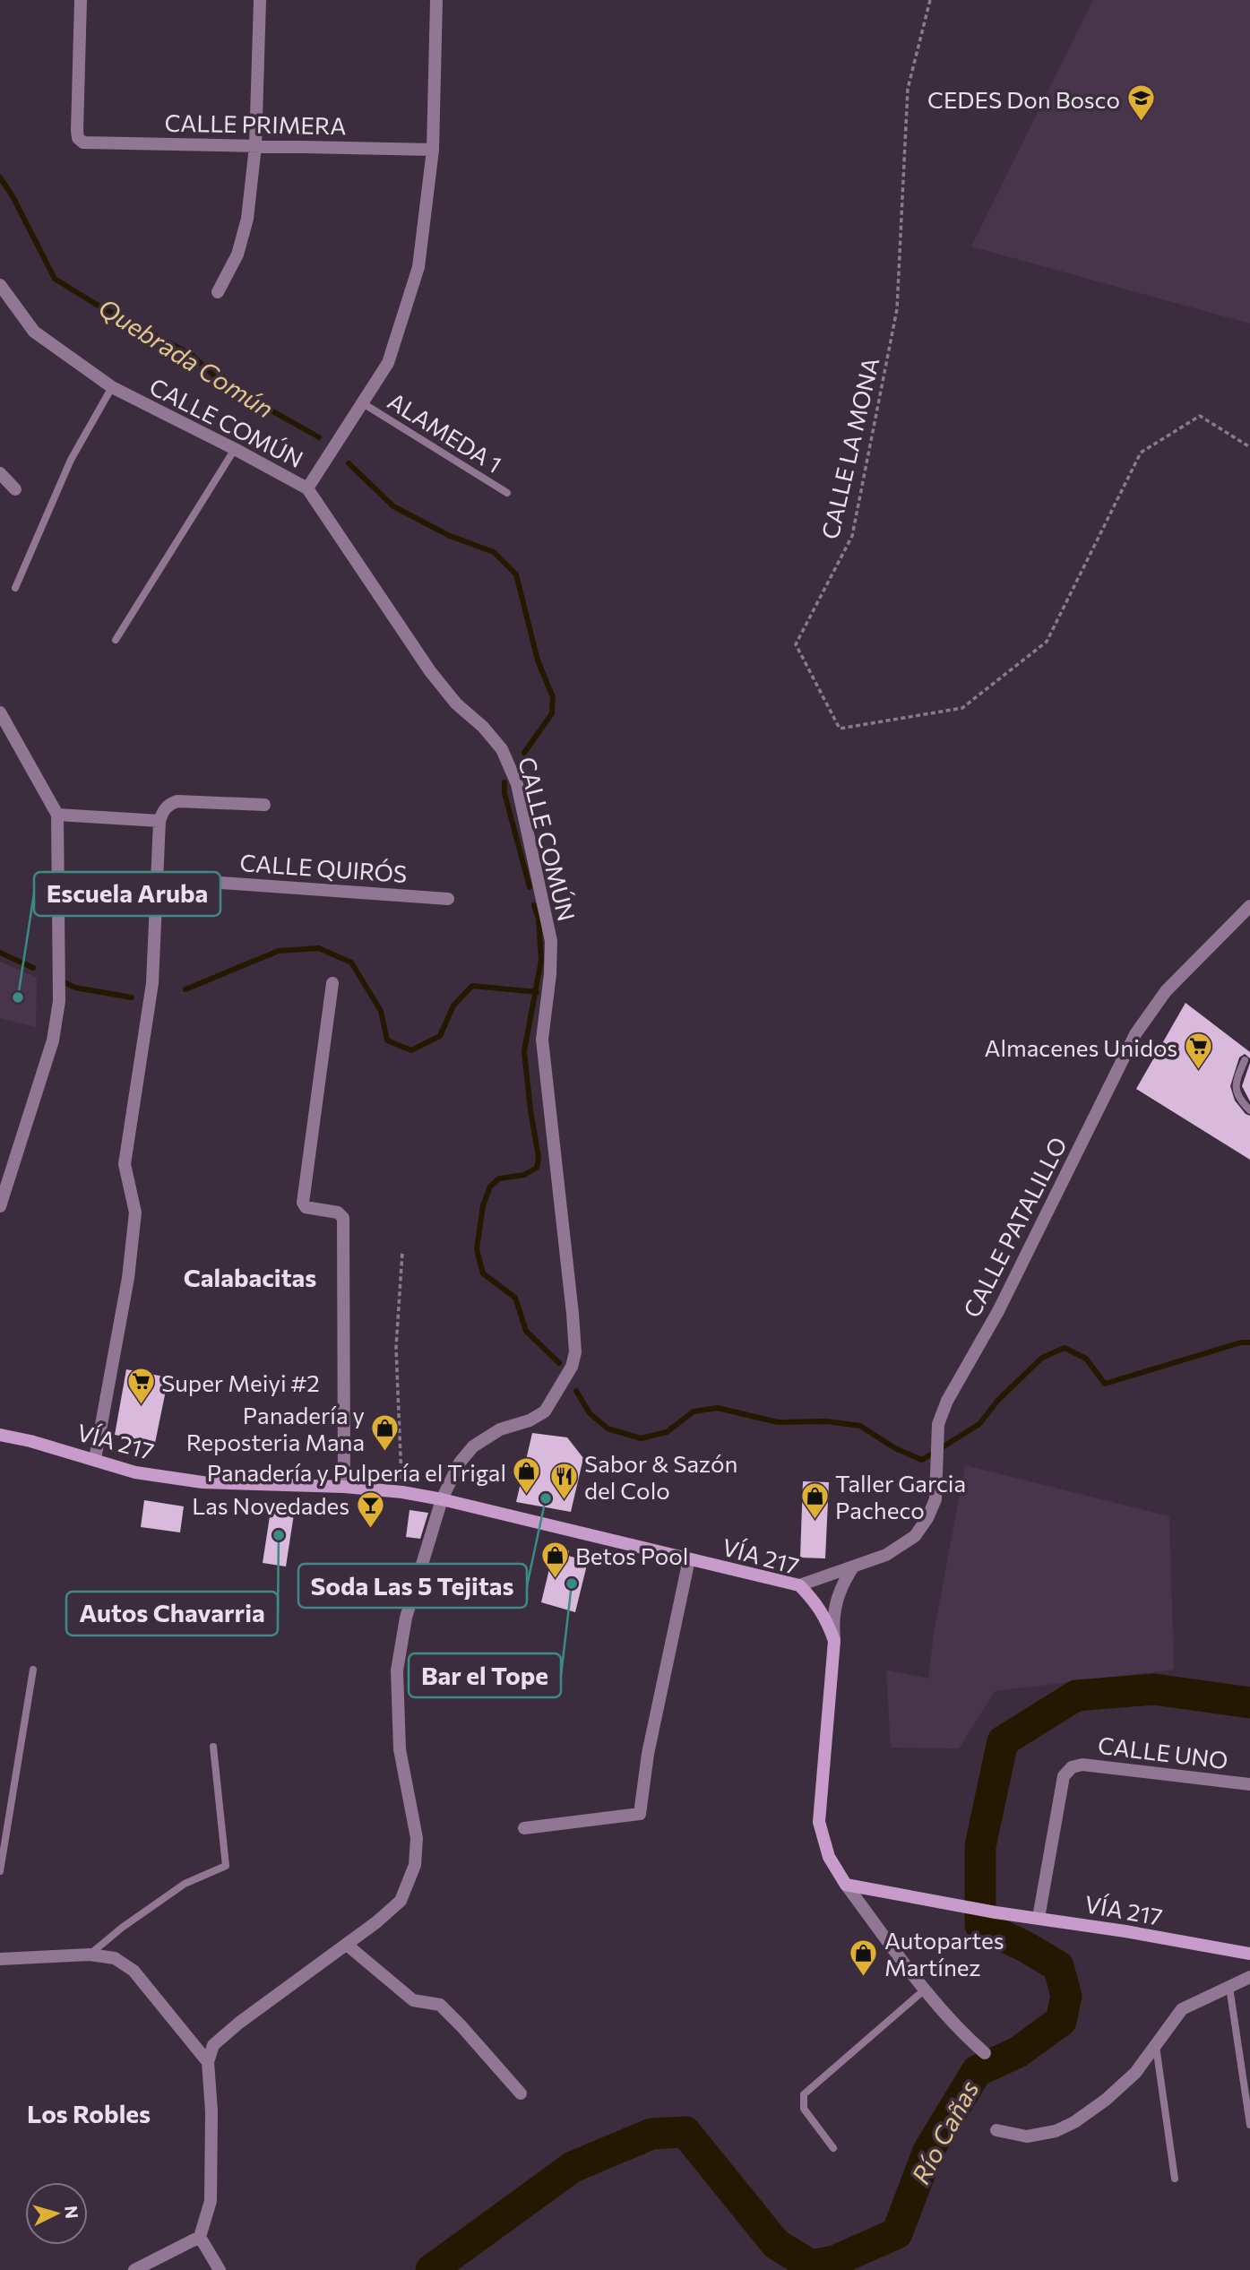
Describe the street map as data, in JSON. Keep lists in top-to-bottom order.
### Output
{
  "streets": {
    "main road": ["VÍA 217"],
    "street": [
      "CALLE PRIMERA",
      "CALLE COMÚN",
      "CALLE QUIRÓS",
      "CALLE PATALILLO",
      "CALLE UNO"
    ],
    "lane": ["ALAMEDA 1"],
    "path": ["CALLE LA MONA"]
  },
  "crossings": [
    ["CALLE COMÚN", "VÍA 217"],
    ["CALLE PATALILLO", "VÍA 217"],
    ["VÍA 217", "CALLE UNO"]
  ],
  "districts": ["Calabacitas", "Los Robles"],
  "water": ["Quebrada Común", "Río Cañas"],
  "places": {
    "school or university": ["CEDES Don Bosco"],
    "other": [
      "Escuela Aruba",
      "Soda Las 5 Tejitas",
      "Autos Chavarria",
      "Bar el Tope"
    ],
    "supermarket": ["Almacenes Unidos", "Super Meiyi #2"],
    "shop": [
      "Panadería y Reposteria Mana",
      "Panadería y Pulpería el Trigal",
      "Taller Garcia Pacheco",
      "Betos Pool",
      "Autopartes Martínez"
    ],
    "restaurant": ["Sabor & Sazón del Colo"],
    "bar": ["Las Novedades"]
  },
  "north": "right"
}
